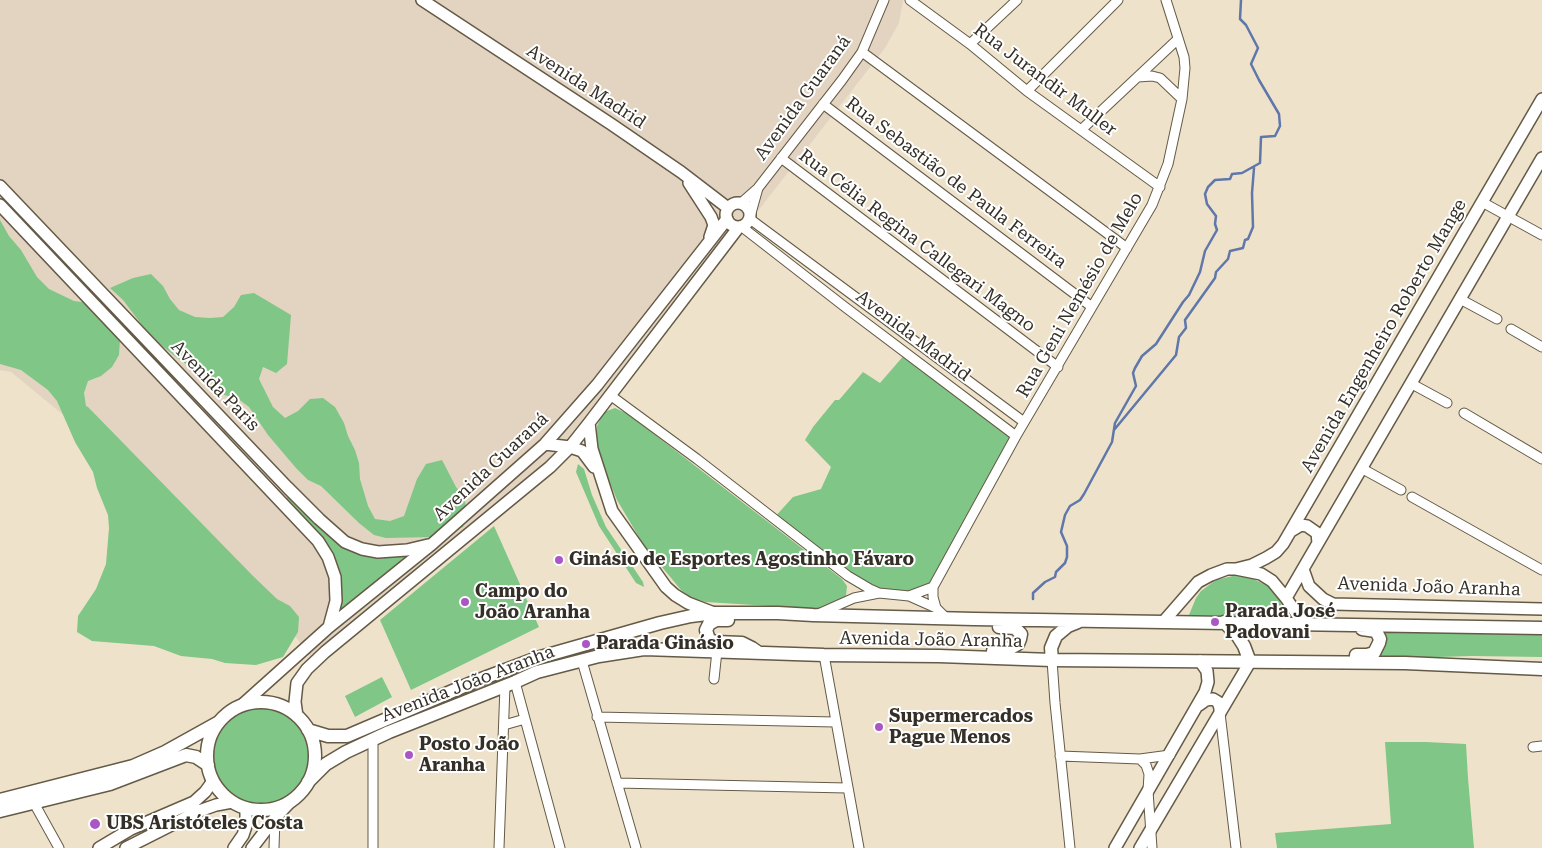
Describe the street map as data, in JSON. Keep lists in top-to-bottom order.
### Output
{
  "streets": {
    "main road": ["Avenida João Aranha"],
    "street": [
      "Rua Jurandir Muller",
      "Avenida Madrid",
      "Avenida Guaraná",
      "Rua Sebastião de Paula Ferreira",
      "Rua Célia Regina Callegari Magno",
      "Rua Geni Nemésio de Melo",
      "Avenida Engenheiro Roberto Mange",
      "Avenida Paris"
    ]
  },
  "crossings": [
    ["Rua Jurandir Muller", "Rua Geni Nemésio de Melo"],
    ["Avenida Madrid", "Avenida Guaraná"],
    ["Avenida Madrid", "Rua Geni Nemésio de Melo"],
    ["Avenida Guaraná", "Rua Sebastião de Paula Ferreira"],
    ["Avenida Guaraná", "Rua Célia Regina Callegari Magno"],
    ["Avenida Guaraná", "Avenida Paris"],
    ["Avenida Guaraná", "Avenida João Aranha"],
    ["Rua Sebastião de Paula Ferreira", "Rua Geni Nemésio de Melo"],
    ["Rua Célia Regina Callegari Magno", "Rua Geni Nemésio de Melo"]
  ],
  "places": [
    "Ginásio de Esportes Agostinho Fávaro",
    "Campo do João Aranha",
    "Parada José Padovani",
    "Parada Ginásio",
    "Supermercados Pague Menos",
    "Posto João Aranha",
    "UBS Aristóteles Costa"
  ]
}
